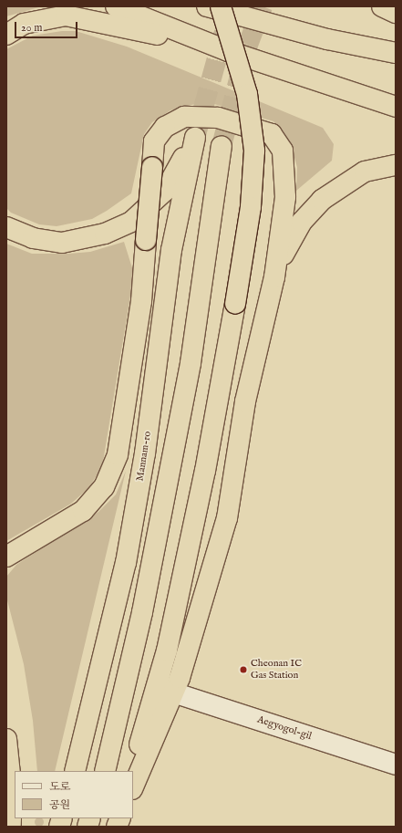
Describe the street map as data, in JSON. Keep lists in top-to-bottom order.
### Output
{
  "streets": {
    "highway": ["Mannam-ro"],
    "lane": ["Aegyogol-gil"]
  },
  "places": ["Cheonan IC Gas Station"],
  "legend": ["도로", "공원"],
  "scale_bar": "20 m"
}
